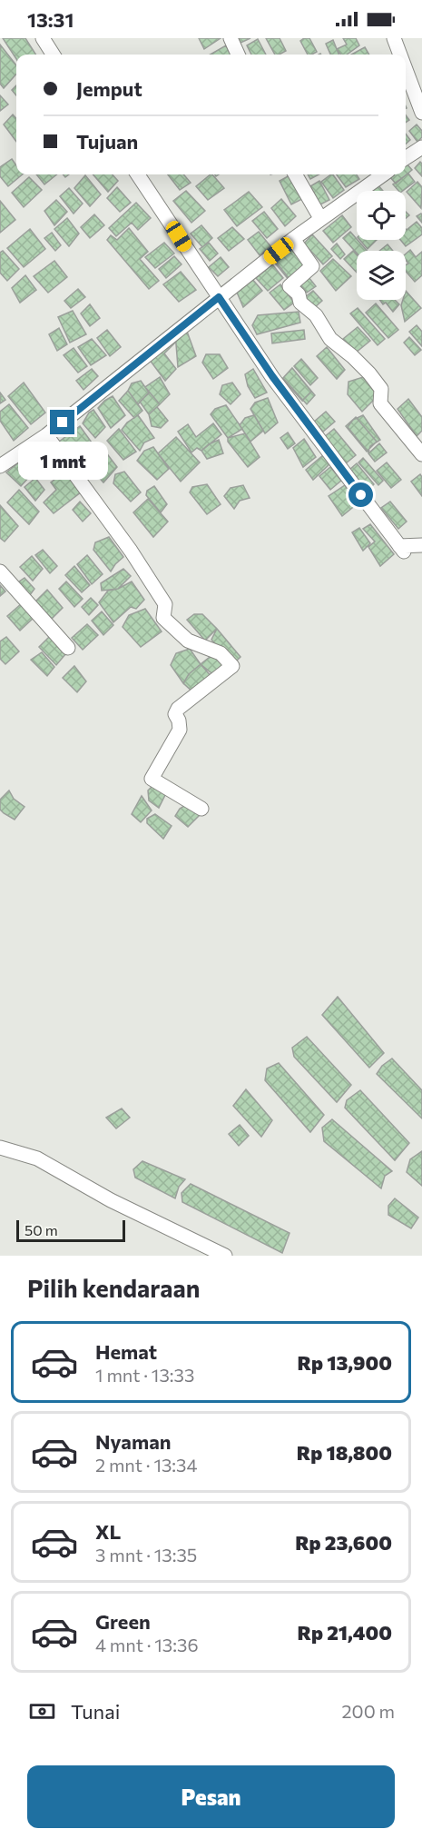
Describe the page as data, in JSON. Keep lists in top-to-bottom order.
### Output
{
  "scale_bar": "50 m",
  "page": {
    "status": "13:31",
    "banner": ["Jemput", "Tujuan"],
    "bubble": "1 mnt",
    "scale": "50 m",
    "heading": "Pilih kendaraan",
    "list": [
      {
        "name": "Hemat",
        "note": "1 mnt · 13:33",
        "value": "Rp 13,900"
      },
      {
        "name": "Nyaman",
        "note": "2 mnt · 13:34",
        "value": "Rp 18,800"
      },
      {
        "name": "XL",
        "note": "3 mnt · 13:35",
        "value": "Rp 23,600"
      },
      {
        "name": "Green",
        "note": "4 mnt · 13:36",
        "value": "Rp 21,400"
      }
    ],
    "pay": ["Tunai", "200 m"],
    "buttons": "Pesan"
  }
}
